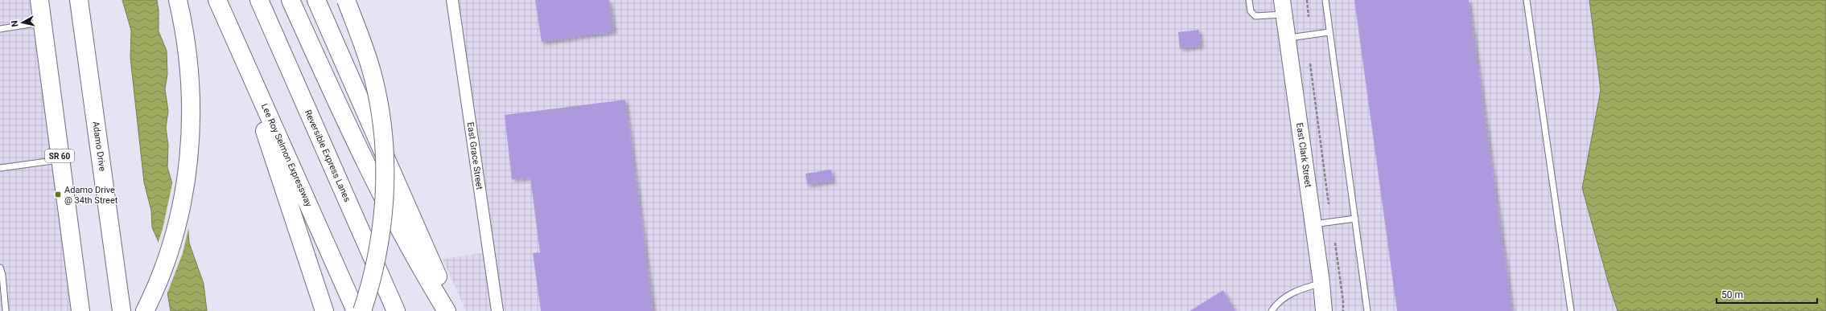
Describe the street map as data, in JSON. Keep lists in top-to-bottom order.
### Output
{
  "streets": {
    "main road": [
      "Adamo Drive",
      "Lee Roy Selmon Expressway",
      "SR 60",
      "Reversible Express Lanes"
    ],
    "street": ["East Clark Street", "East Grace Street"]
  },
  "places": {
    "transit": ["Adamo Drive @ 34th Street"]
  },
  "scale_bar": "50 m",
  "north": "left"
}
